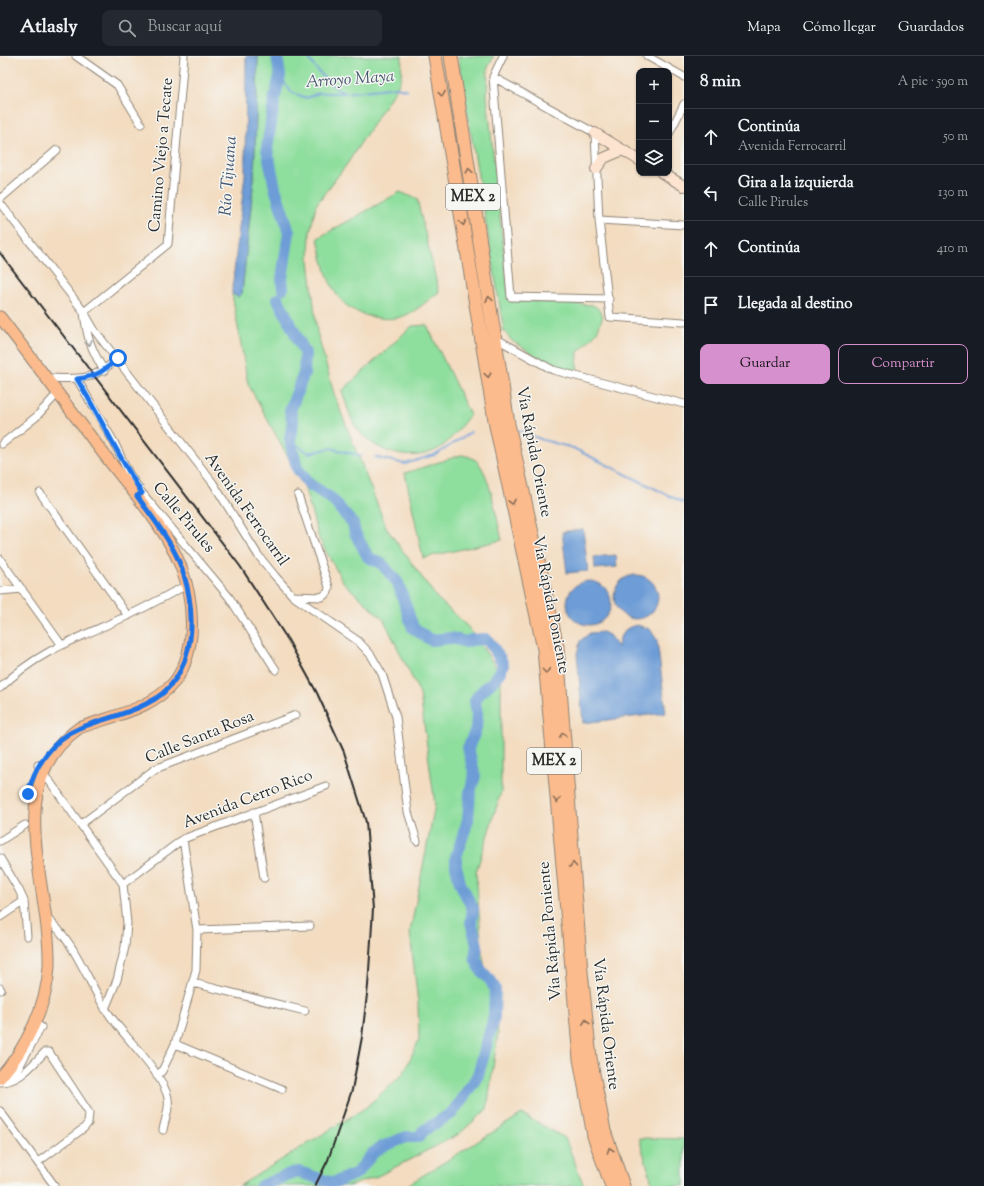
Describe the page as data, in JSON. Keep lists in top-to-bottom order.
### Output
{
  "streets": {
    "highway": ["MEX 2", "Vía Rápida Oriente", "Vía Rápida Poniente"],
    "street": [
      "Camino Viejo a Tecate",
      "Avenida Ferrocarril",
      "Calle Pirules",
      "Calle Santa Rosa",
      "Avenida Cerro Rico"
    ]
  },
  "crossings": [
    ["Camino Viejo a Tecate", "Avenida Ferrocarril"]
  ],
  "one_way": ["Vía Rápida Oriente", "Vía Rápida Poniente"],
  "water": ["Arroyo Maya", "Río Tijuana"],
  "page": {
    "header": "Atlasly",
    "search": "Buscar aquí",
    "nav": ["Mapa", "Cómo llegar", "Guardados"],
    "heading": ["8 min", "A pie · 590 m"],
    "map_buttons": ["+", "−"],
    "list": [
      ["Continúa", "Avenida Ferrocarril", "50 m"],
      ["Gira a la izquierda", "Calle Pirules", "130 m"],
      ["Continúa", "410 m"],
      "Llegada al destino"
    ],
    "buttons": ["Guardar", "Compartir"]
  }
}
